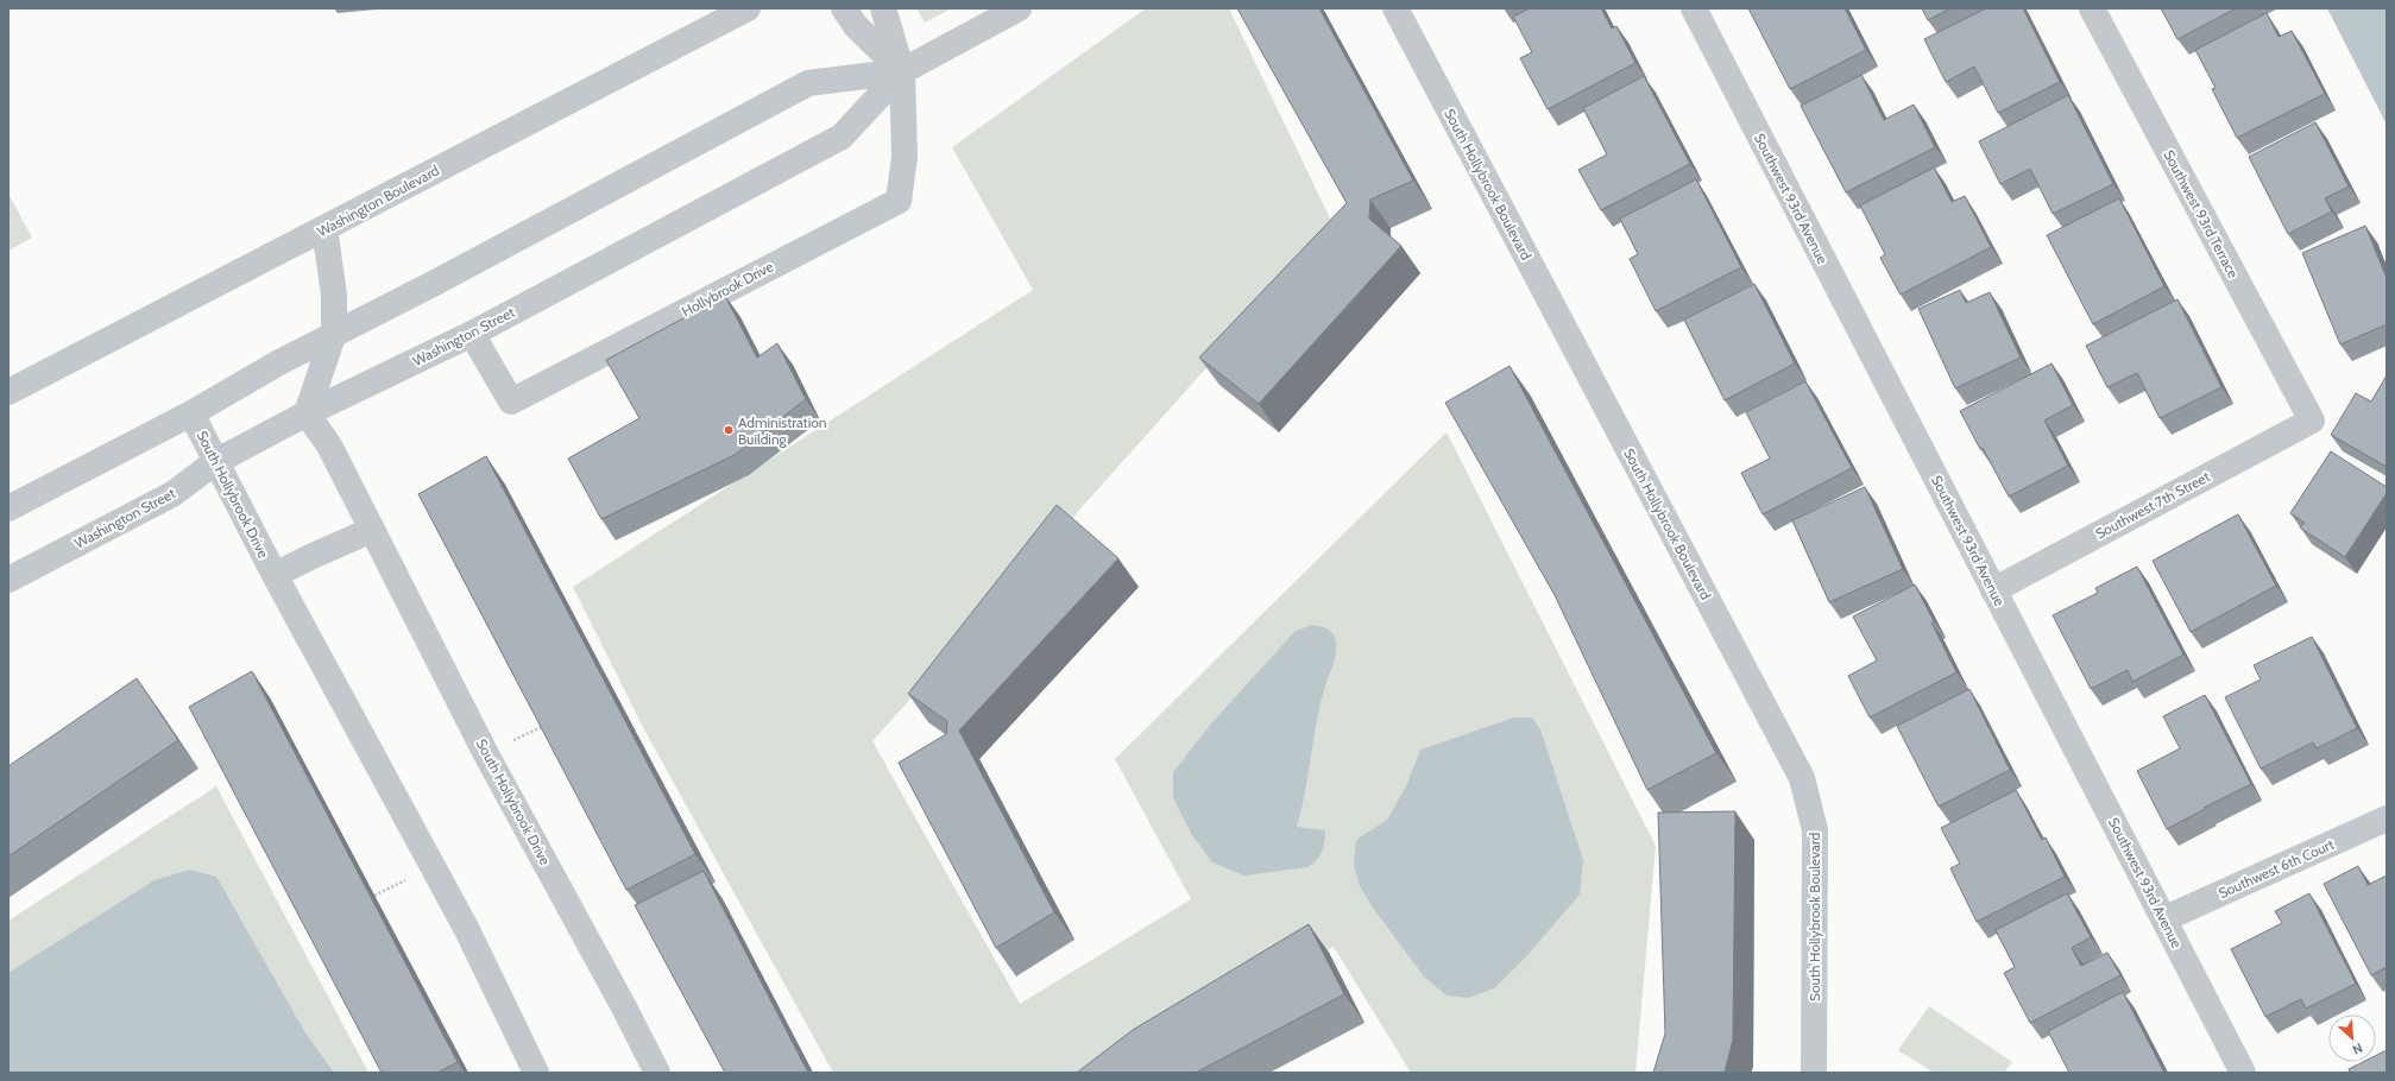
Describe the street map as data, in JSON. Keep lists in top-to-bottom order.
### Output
{
  "streets": {
    "street": [
      "South Hollybrook Boulevard",
      "Southwest 93rd Avenue",
      "Washington Boulevard",
      "Southwest 93rd Terrace",
      "Hollybrook Drive",
      "Washington Street",
      "South Hollybrook Drive",
      "Southwest 7th Street",
      "Southwest 6th Court"
    ]
  },
  "crossings": [
    ["Southwest 93rd Avenue", "Southwest 7th Street"],
    ["Southwest 93rd Avenue", "Southwest 6th Court"],
    ["Southwest 93rd Terrace", "Southwest 7th Street"],
    ["Hollybrook Drive", "Washington Street"],
    ["Washington Street", "South Hollybrook Drive"]
  ],
  "places": ["Administration Building"],
  "north": "bottom right"
}
